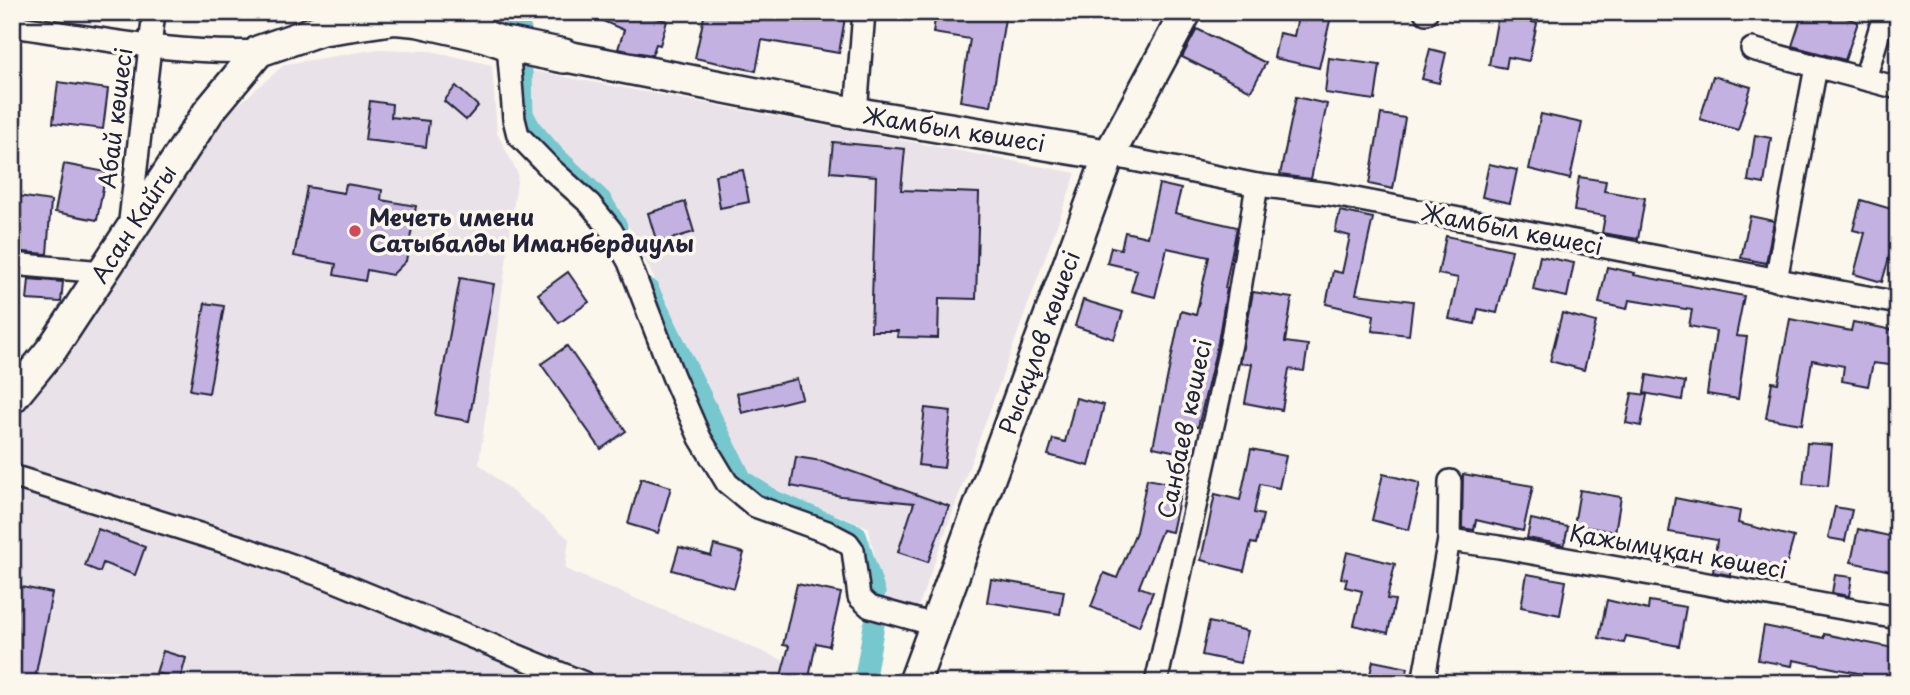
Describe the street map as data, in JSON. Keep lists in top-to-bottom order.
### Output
{
  "streets": {
    "main road": ["Жамбыл көшесі", "Асан Кайгы", "Рысқұлов көшесі"],
    "street": ["Абай көшесі", "Санбаев көшесі", "Қажымұқан көшесі"]
  },
  "crossings": [
    ["Абай көшесі", "Жамбыл көшесі"],
    ["Абай көшесі", "Асан Кайгы"],
    ["Жамбыл көшесі", "Асан Кайгы"],
    ["Жамбыл көшесі", "Рысқұлов көшесі"],
    ["Жамбыл көшесі", "Санбаев көшесі"]
  ],
  "places": ["Мечеть имени Сатыбалды Иманбердиулы"]
}
